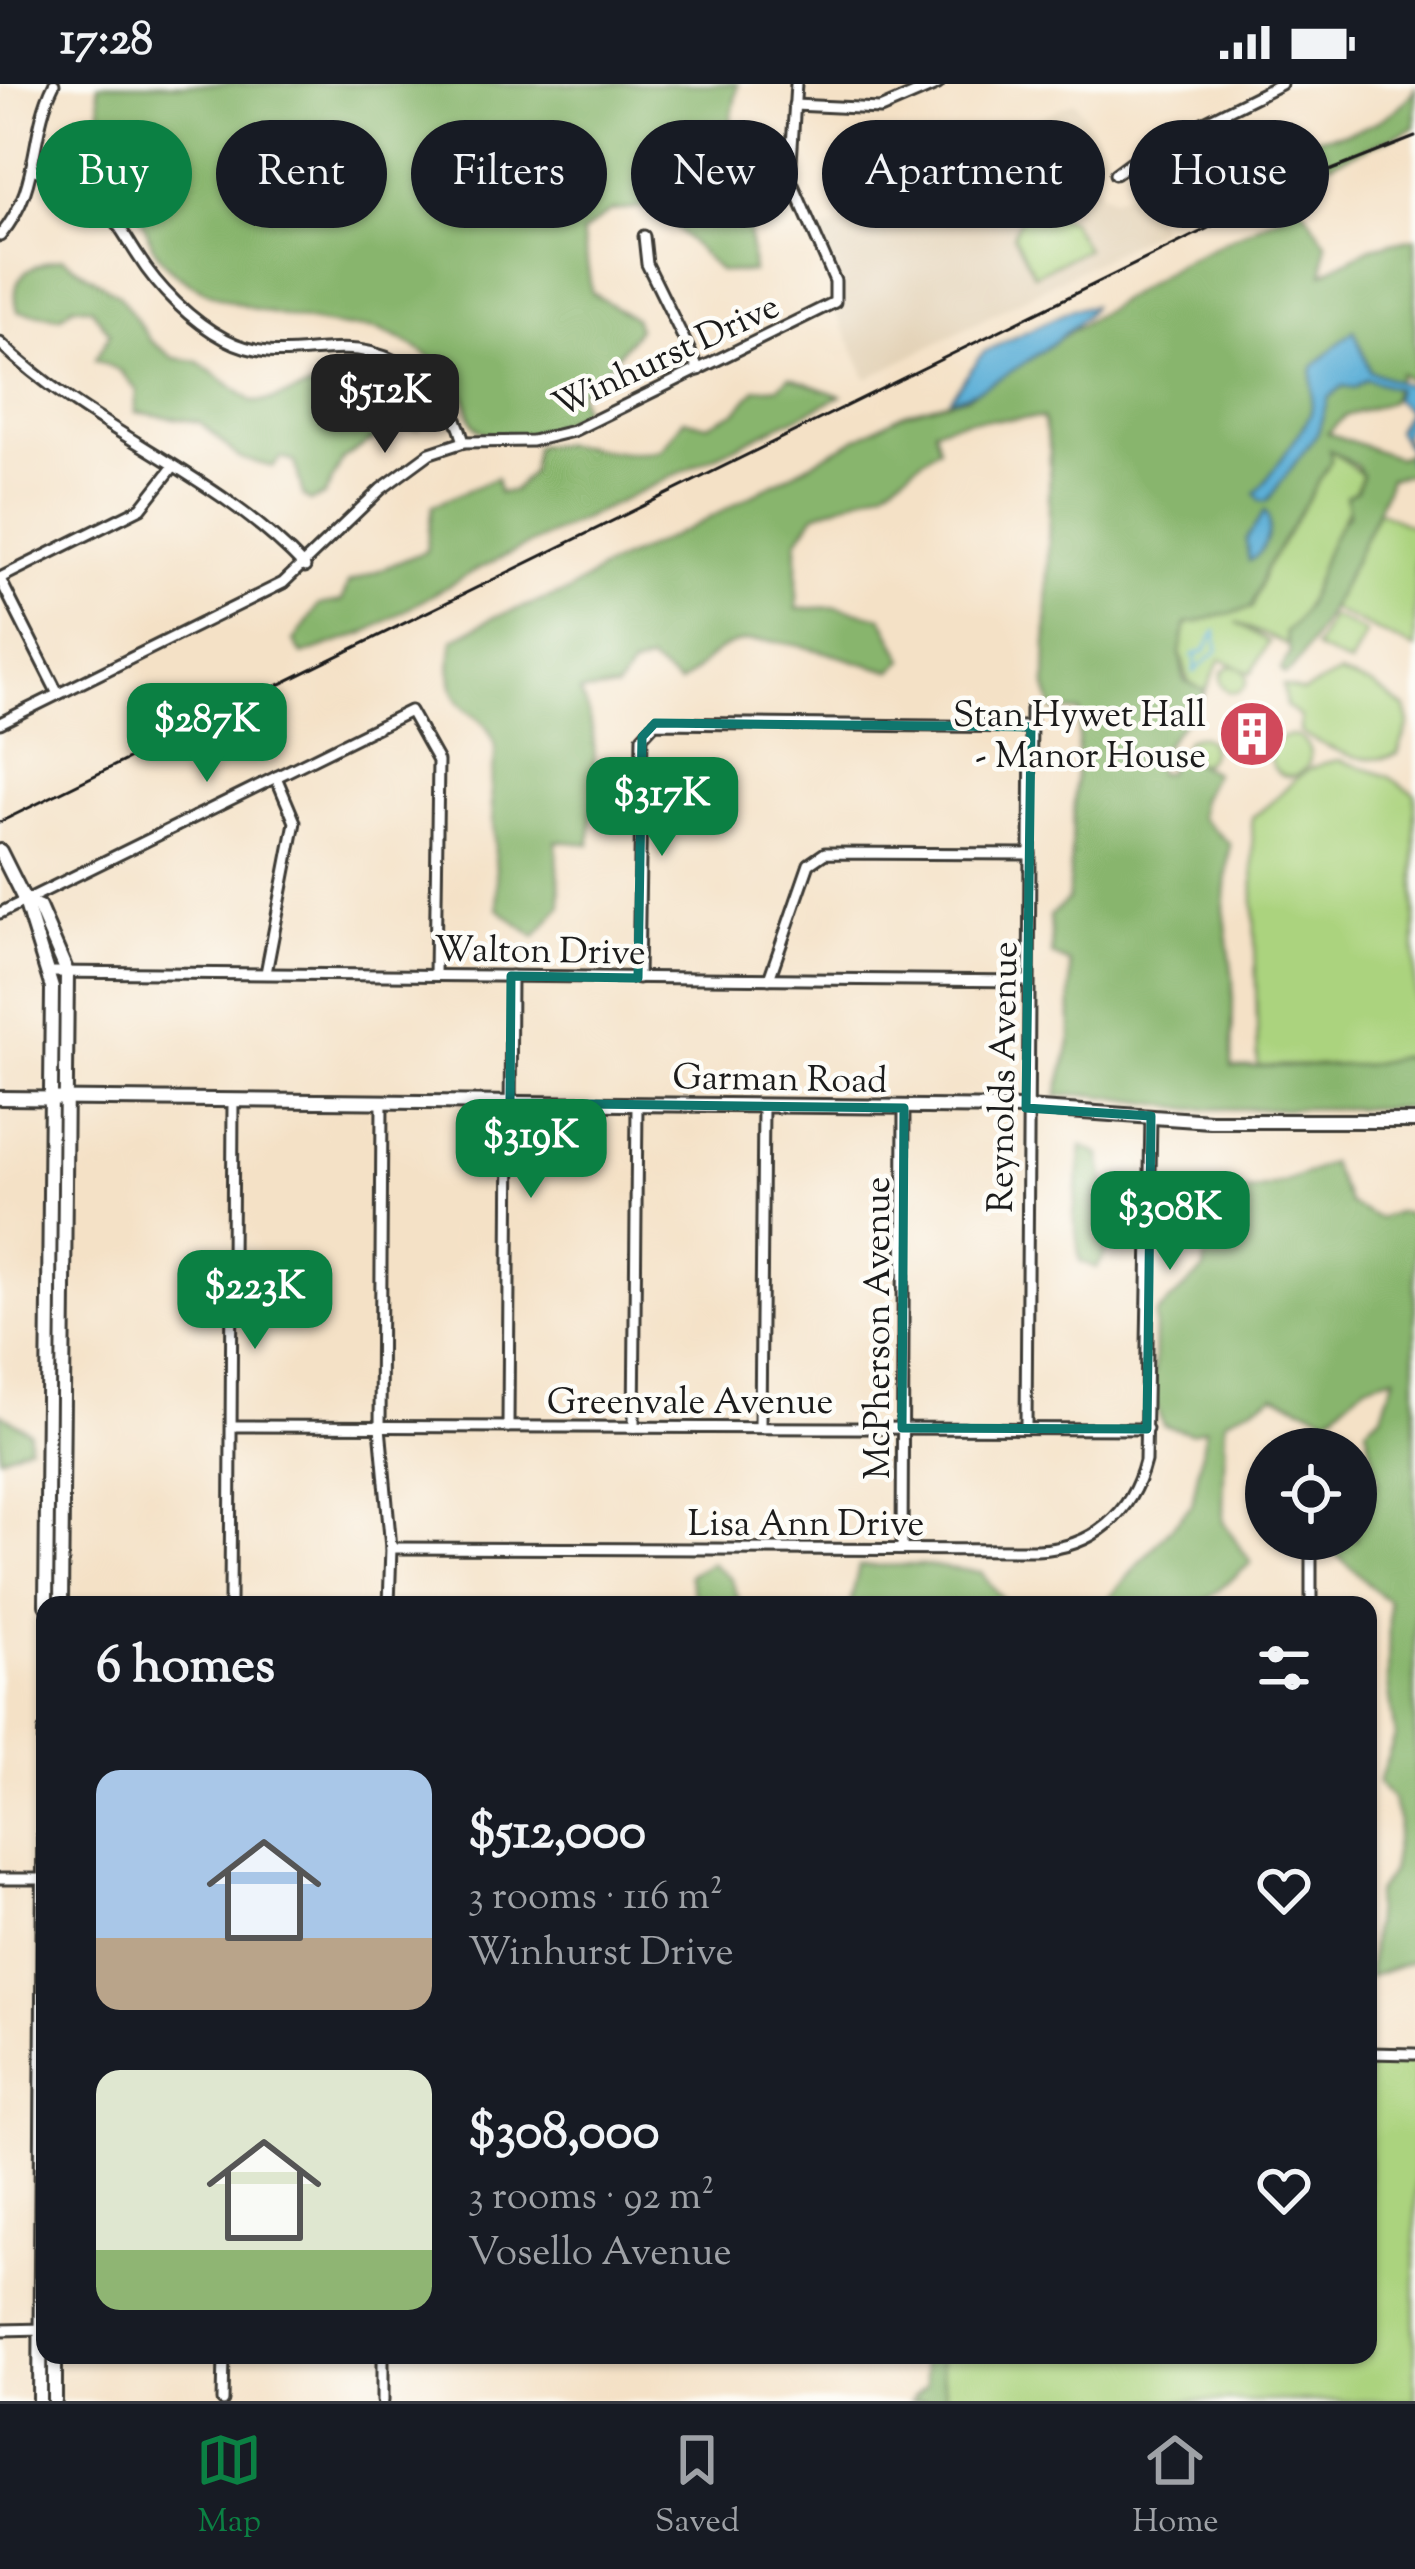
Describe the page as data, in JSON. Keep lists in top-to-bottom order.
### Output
{
  "streets": {
    "street": [
      "Winhurst Drive",
      "Walton Drive",
      "Garman Road",
      "Reynolds Avenue",
      "McPherson Avenue",
      "Greenvale Avenue",
      "Lisa Ann Drive"
    ]
  },
  "crossings": [
    ["Walton Drive", "Reynolds Avenue"],
    ["Garman Road", "Reynolds Avenue"],
    ["Garman Road", "McPherson Avenue"],
    ["Garman Road", "Lisa Ann Drive"],
    ["Reynolds Avenue", "Greenvale Avenue"],
    ["McPherson Avenue", "Greenvale Avenue"],
    ["McPherson Avenue", "Lisa Ann Drive"],
    ["Greenvale Avenue", "Lisa Ann Drive"]
  ],
  "places": {
    "building": ["Stan Hywet Hall - Manor House"]
  },
  "page": {
    "status": "17:28",
    "chip": [
      "Buy",
      "Rent",
      "Filters",
      "New",
      "Apartment",
      "House"
    ],
    "price": [
      "$512K",
      "$287K",
      "$317K",
      "$319K",
      "$308K",
      "$223K"
    ],
    "heading": "6 homes",
    "list": [
      {
        "name": "$512,000",
        "note": "3 rooms · 116 m² · Winhurst Drive"
      },
      {
        "name": "$308,000",
        "note": "3 rooms · 92 m² · Vosello Avenue"
      }
    ],
    "tabs": ["Map", "Saved", "Home"]
  }
}
